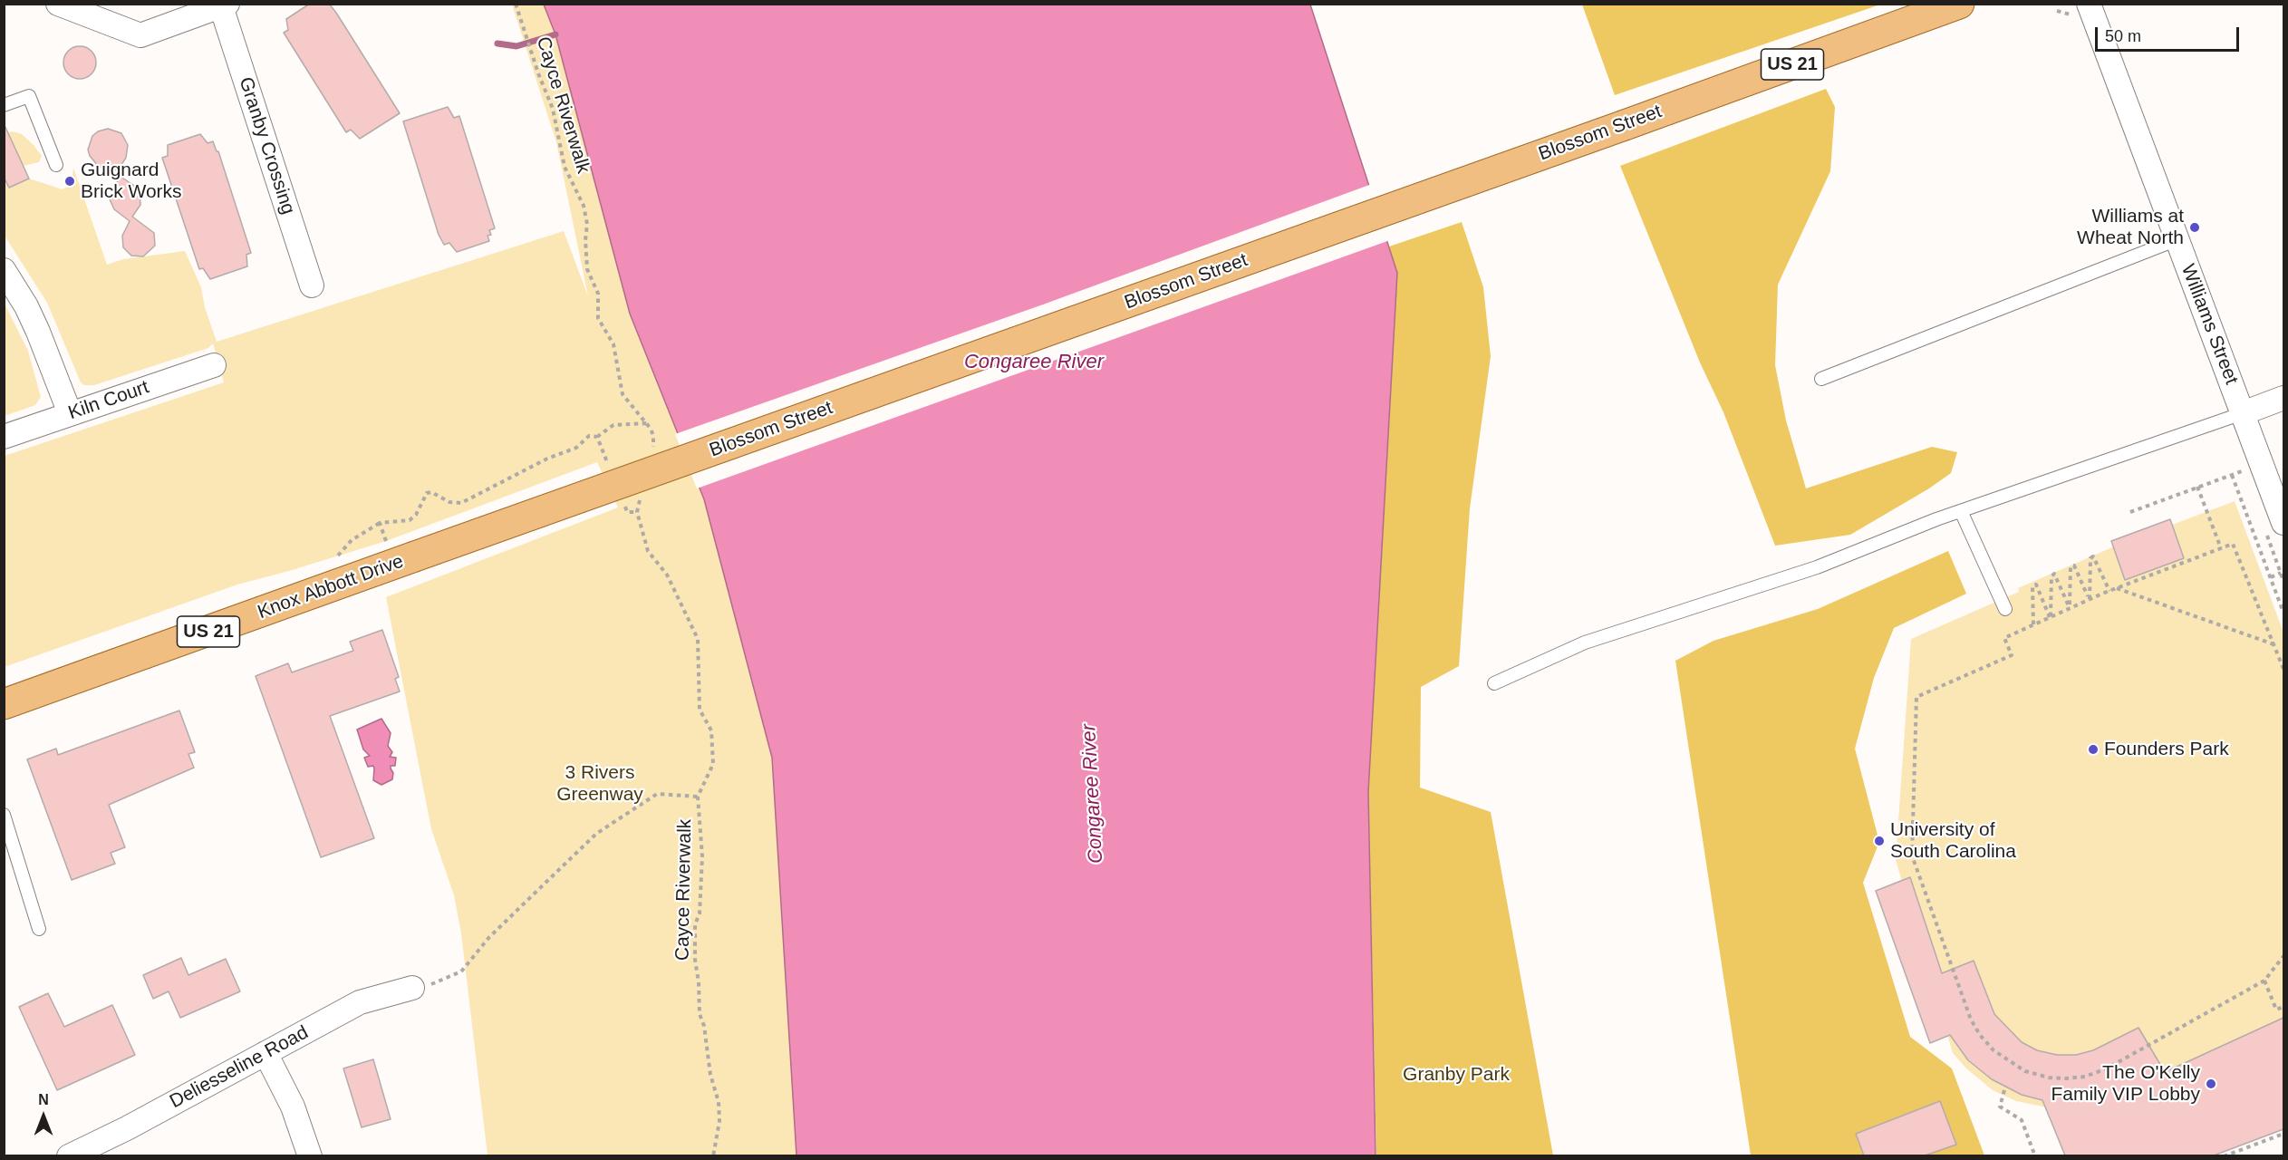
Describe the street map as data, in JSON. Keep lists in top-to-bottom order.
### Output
{
  "streets": {
    "main road": ["US 21", "Blossom Street", "Knox Abbott Drive"],
    "street": [
      "Granby Crossing",
      "Williams Street",
      "Kiln Court",
      "Deliesseline Road"
    ],
    "path": ["Cayce Riverwalk"]
  },
  "crossings": [
    ["Blossom Street", "Knox Abbott Drive"]
  ],
  "water": ["Congaree River"],
  "parks": ["3 Rivers Greenway", "Granby Park"],
  "places": [
    "Guignard Brick Works",
    "Williams at Wheat North",
    "Founders Park",
    "University of South Carolina",
    "The O'Kelly Family VIP Lobby"
  ],
  "scale_bar": "50 m",
  "north": "top"
}
